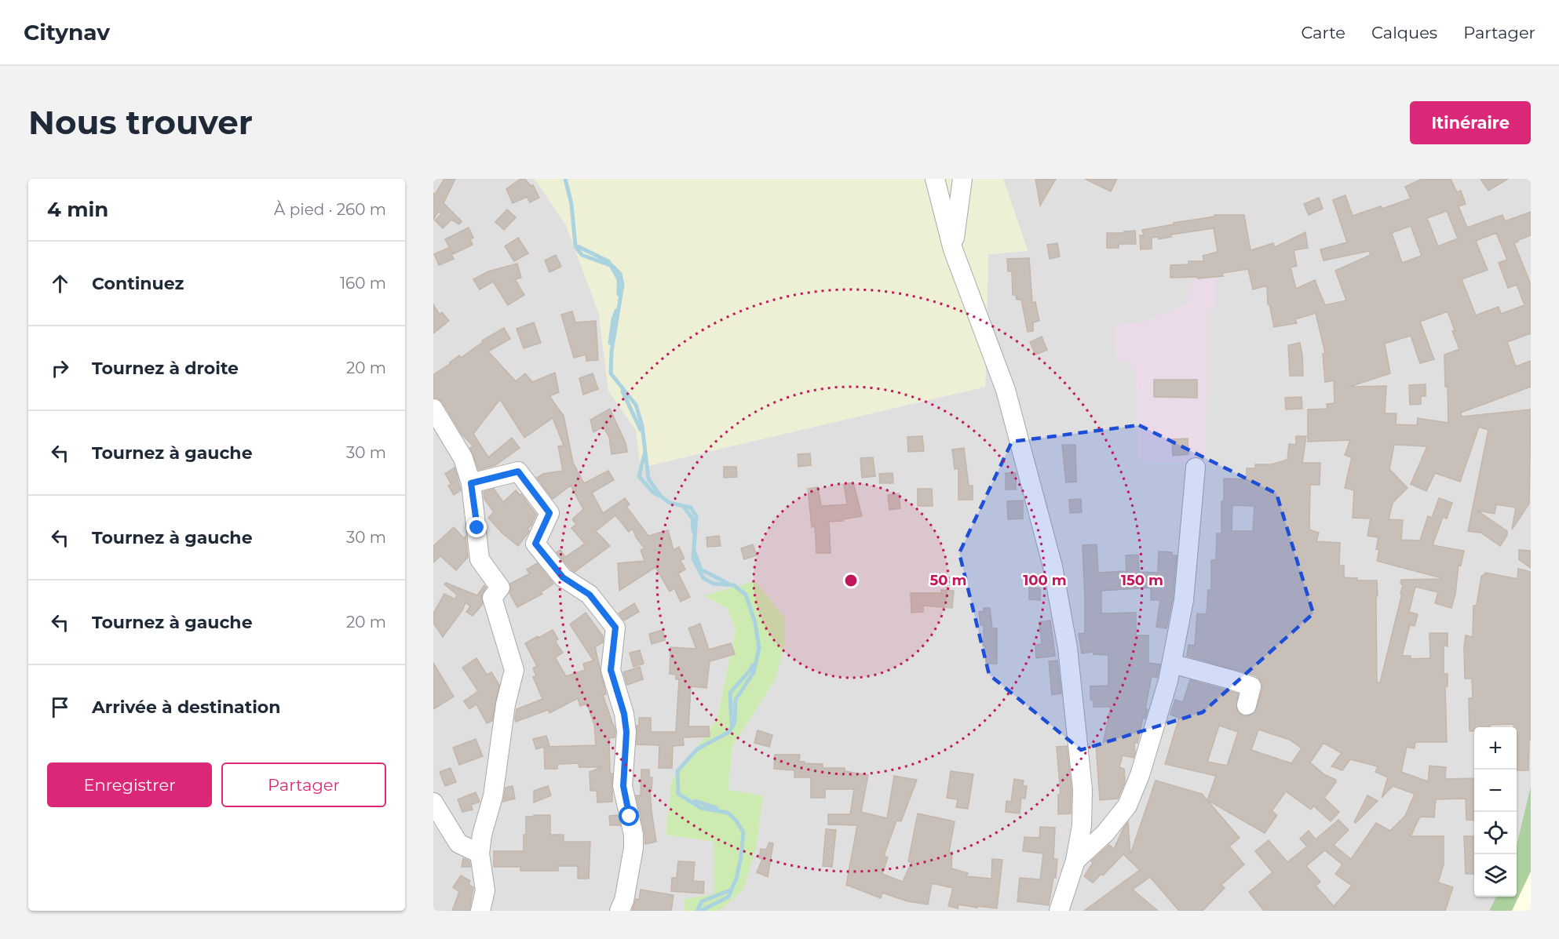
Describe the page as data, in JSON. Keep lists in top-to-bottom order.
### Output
{
  "page": {
    "header": "Citynav",
    "nav": ["Carte", "Calques", "Partager"],
    "buttons": [
      "Itinéraire",
      ["Enregistrer", "Partager"]
    ],
    "title": "Nous trouver",
    "heading": ["4 min", "À pied · 260 m"],
    "list": [
      ["Continuez", "160 m"],
      ["Tournez à droite", "20 m"],
      ["Tournez à gauche", "30 m"],
      ["Tournez à gauche", "30 m"],
      ["Tournez à gauche", "20 m"],
      "Arrivée à destination"
    ],
    "map_buttons": ["+", "−"]
  },
  "rings": ["50 m", "100 m", "150 m"]
}
